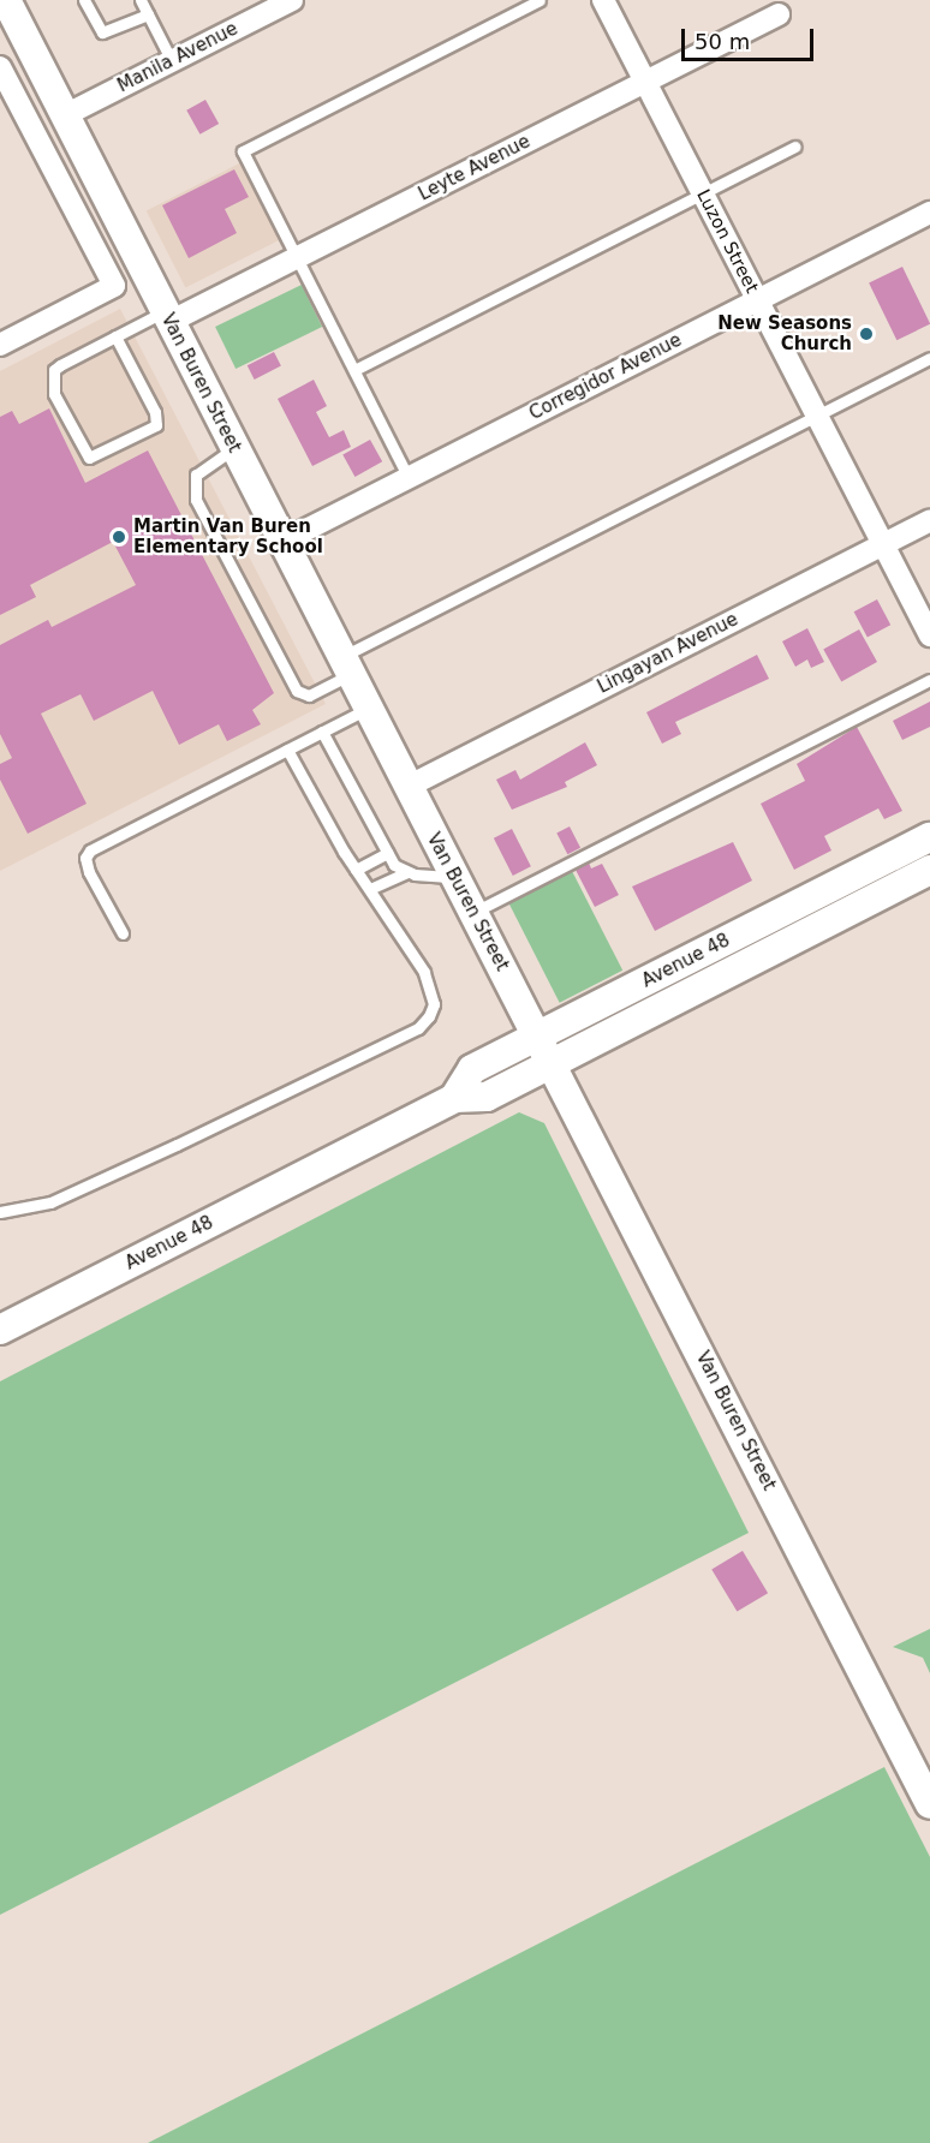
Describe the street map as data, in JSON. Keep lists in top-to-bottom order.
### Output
{
  "streets": {
    "main road": ["Van Buren Street", "Avenue 48"],
    "street": [
      "Manila Avenue",
      "Leyte Avenue",
      "Luzon Street",
      "Corregidor Avenue",
      "Lingayan Avenue"
    ]
  },
  "crossings": [
    ["Manila Avenue", "Van Buren Street"],
    ["Leyte Avenue", "Luzon Street"],
    ["Leyte Avenue", "Van Buren Street"],
    ["Luzon Street", "Corregidor Avenue"],
    ["Luzon Street", "Lingayan Avenue"],
    ["Corregidor Avenue", "Van Buren Street"],
    ["Van Buren Street", "Lingayan Avenue"],
    ["Van Buren Street", "Avenue 48"]
  ],
  "places": ["New Seasons Church", "Martin Van Buren Elementary School"],
  "scale_bar": "50 m"
}
